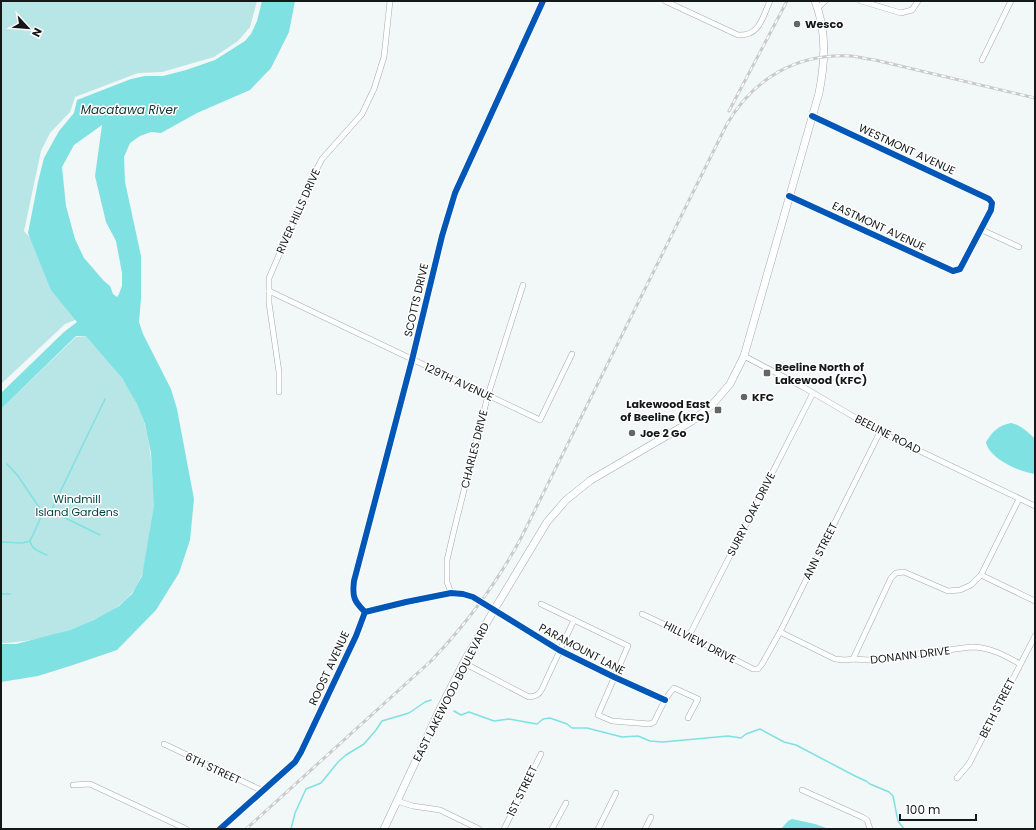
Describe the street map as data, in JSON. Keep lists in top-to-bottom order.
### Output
{
  "streets": {
    "main road": ["EAST LAKEWOOD BOULEVARD"],
    "street": [
      "WESTMONT AVENUE",
      "RIVER HILLS DRIVE",
      "EASTMONT AVENUE",
      "SCOTTS DRIVE",
      "129TH AVENUE",
      "BEELINE ROAD",
      "CHARLES DRIVE",
      "SURRY OAK DRIVE",
      "ANN STREET",
      "HILLVIEW DRIVE",
      "PARAMOUNT LANE",
      "DONANN DRIVE",
      "ROOST AVENUE",
      "BETH STREET",
      "6TH STREET",
      "1ST STREET"
    ]
  },
  "crossings": [
    ["WESTMONT AVENUE", "EASTMONT AVENUE"],
    ["WESTMONT AVENUE", "EAST LAKEWOOD BOULEVARD"],
    ["RIVER HILLS DRIVE", "129TH AVENUE"],
    ["EASTMONT AVENUE", "EAST LAKEWOOD BOULEVARD"],
    ["SCOTTS DRIVE", "129TH AVENUE"],
    ["SCOTTS DRIVE", "ROOST AVENUE"],
    ["129TH AVENUE", "CHARLES DRIVE"],
    ["BEELINE ROAD", "SURRY OAK DRIVE"],
    ["BEELINE ROAD", "ANN STREET"],
    ["BEELINE ROAD", "EAST LAKEWOOD BOULEVARD"],
    ["SURRY OAK DRIVE", "HILLVIEW DRIVE"],
    ["ANN STREET", "HILLVIEW DRIVE"],
    ["ANN STREET", "DONANN DRIVE"],
    ["PARAMOUNT LANE", "EAST LAKEWOOD BOULEVARD"],
    ["DONANN DRIVE", "BETH STREET"],
    ["ROOST AVENUE", "6TH STREET"]
  ],
  "water": ["Macatawa River"],
  "parks": ["Windmill Island Gardens"],
  "places": {
    "other": ["Wesco", "KFC", "Joe 2 Go"],
    "transit": ["Beeline North of Lakewood (KFC)", "Lakewood East of Beeline (KFC)"]
  },
  "scale_bar": "100 m",
  "north": "bottom right"
}
